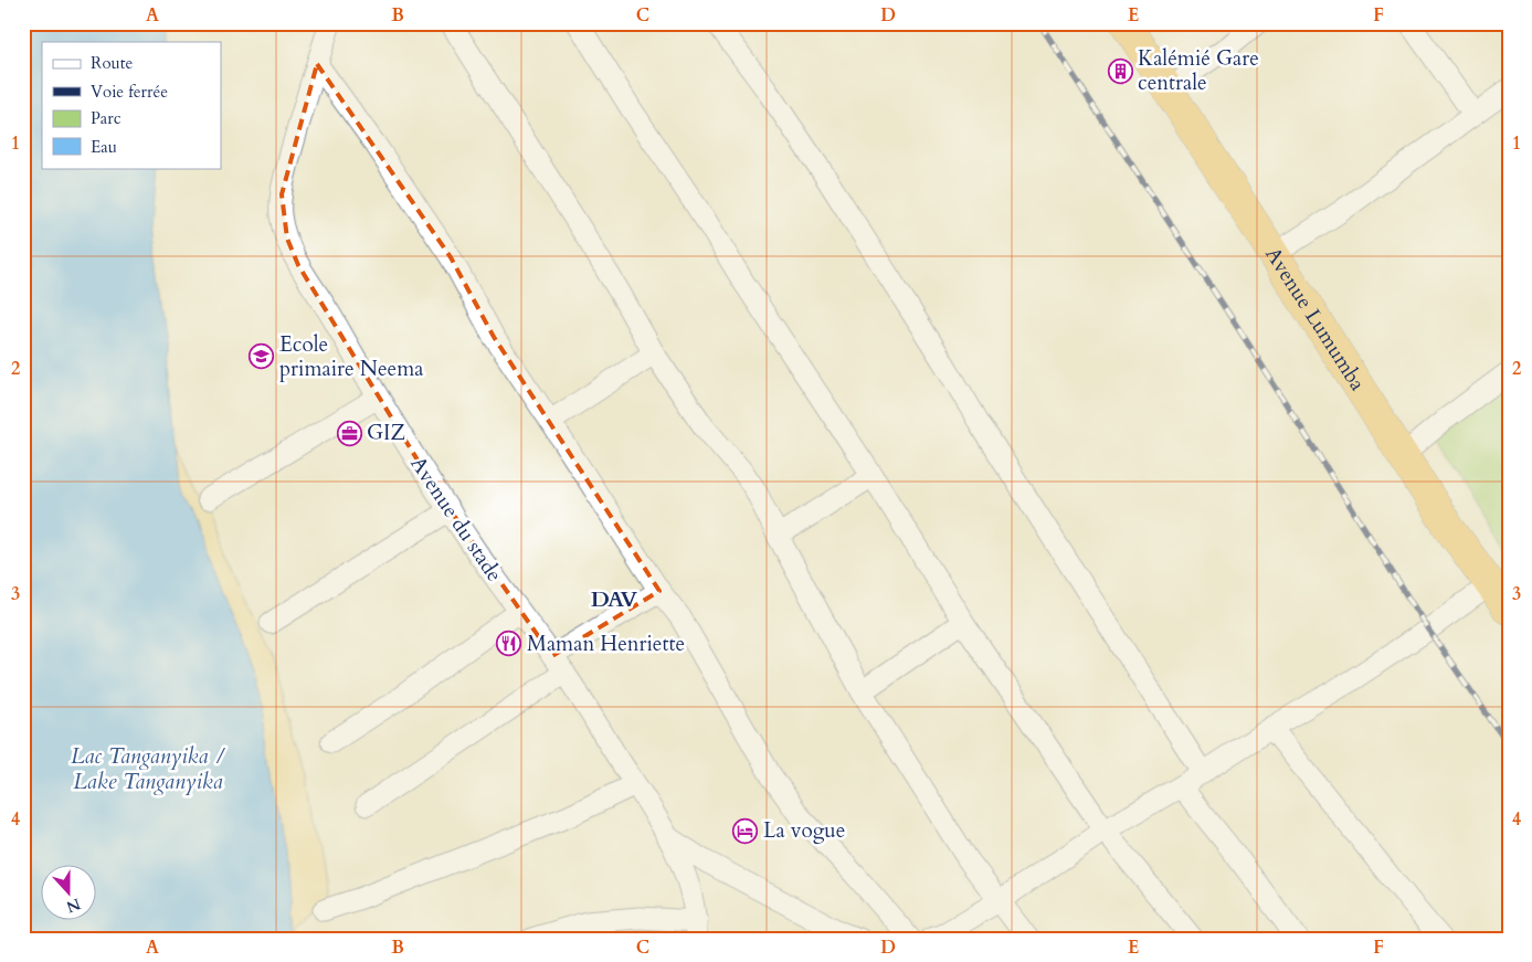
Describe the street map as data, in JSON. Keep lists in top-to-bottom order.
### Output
{
  "streets": {
    "highway": ["Avenue Lumumba"],
    "street": ["Avenue du stade"]
  },
  "districts": ["DAV"],
  "water": ["Lac Tanganyika / Lake Tanganyika"],
  "places": {
    "building": ["Kalémié Gare centrale"],
    "school or university": ["Ecole primaire Neema"],
    "office": ["GIZ"],
    "restaurant": ["Maman Henriette"],
    "hotel": ["La vogue"]
  },
  "legend": [
    "Route",
    "Voie ferrée",
    "Parc",
    "Eau"
  ],
  "north": "bottom",
  "grid": {
    "columns": [
      "A",
      "B",
      "C",
      "D",
      "E",
      "F"
    ],
    "rows": [
      "1",
      "2",
      "3",
      "4"
    ]
  }
}
